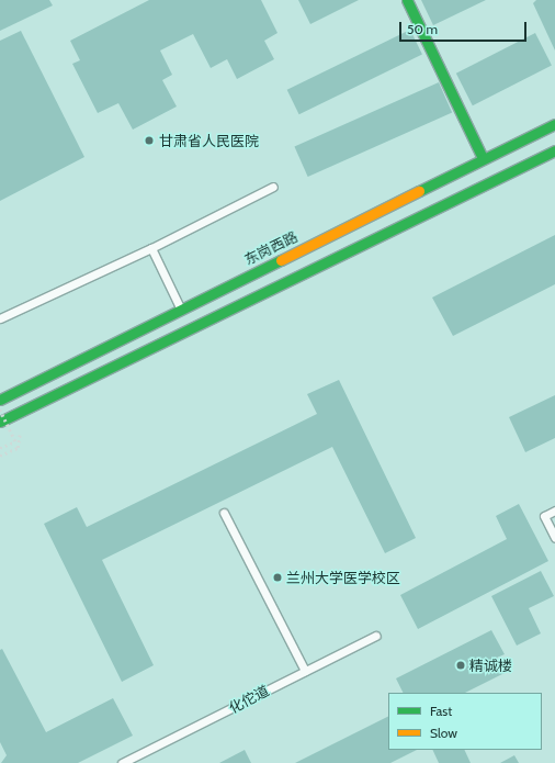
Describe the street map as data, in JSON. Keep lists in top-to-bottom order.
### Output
{
  "streets": {
    "main road": ["东岗西路"],
    "lane": ["化佗道"]
  },
  "places": ["甘肃省人民医院", "兰州大学医学校区", "精诚楼"],
  "legend": ["Fast", "Slow"],
  "scale_bar": "50 m"
}
